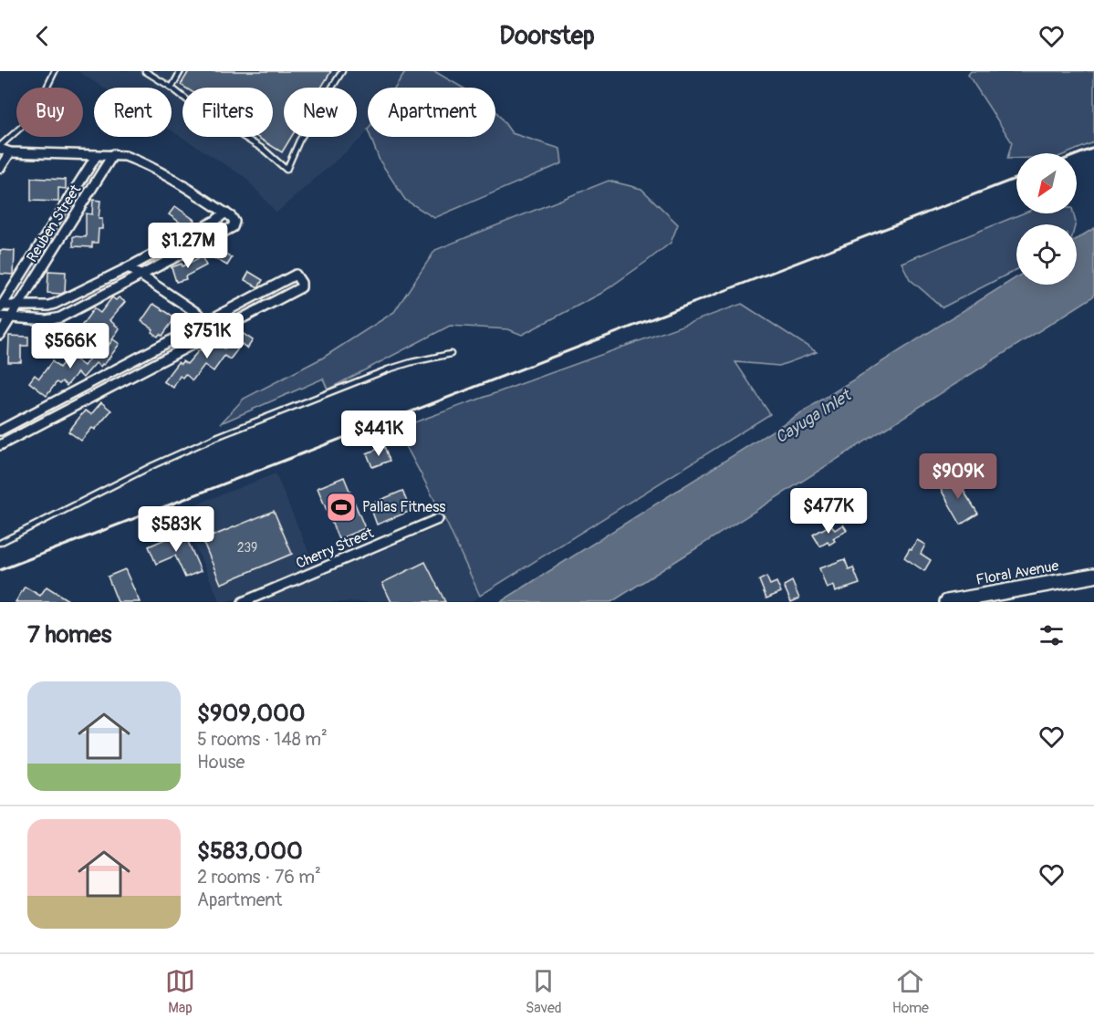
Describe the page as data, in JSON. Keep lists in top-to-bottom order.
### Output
{
  "streets": {
    "main road": ["Floral Avenue"],
    "street": ["Reuben Street", "Cherry Street"]
  },
  "water": ["Cayuga Inlet"],
  "places": {
    "sports": ["Pallas Fitness"]
  },
  "house_numbers": ["239"],
  "north": "bottom left",
  "page": {
    "header": "Doorstep",
    "chip": [
      "Buy",
      "Rent",
      "Filters",
      "New",
      "Apartment"
    ],
    "price": [
      "$1.27M",
      "$751K",
      "$566K",
      "$441K",
      "$909K",
      "$477K",
      "$583K"
    ],
    "heading": "7 homes",
    "list": [
      {
        "name": "$909,000",
        "note": "5 rooms · 148 m² · House"
      },
      {
        "name": "$583,000",
        "note": "2 rooms · 76 m² · Apartment"
      }
    ],
    "tabs": ["Map", "Saved", "Home"]
  }
}
